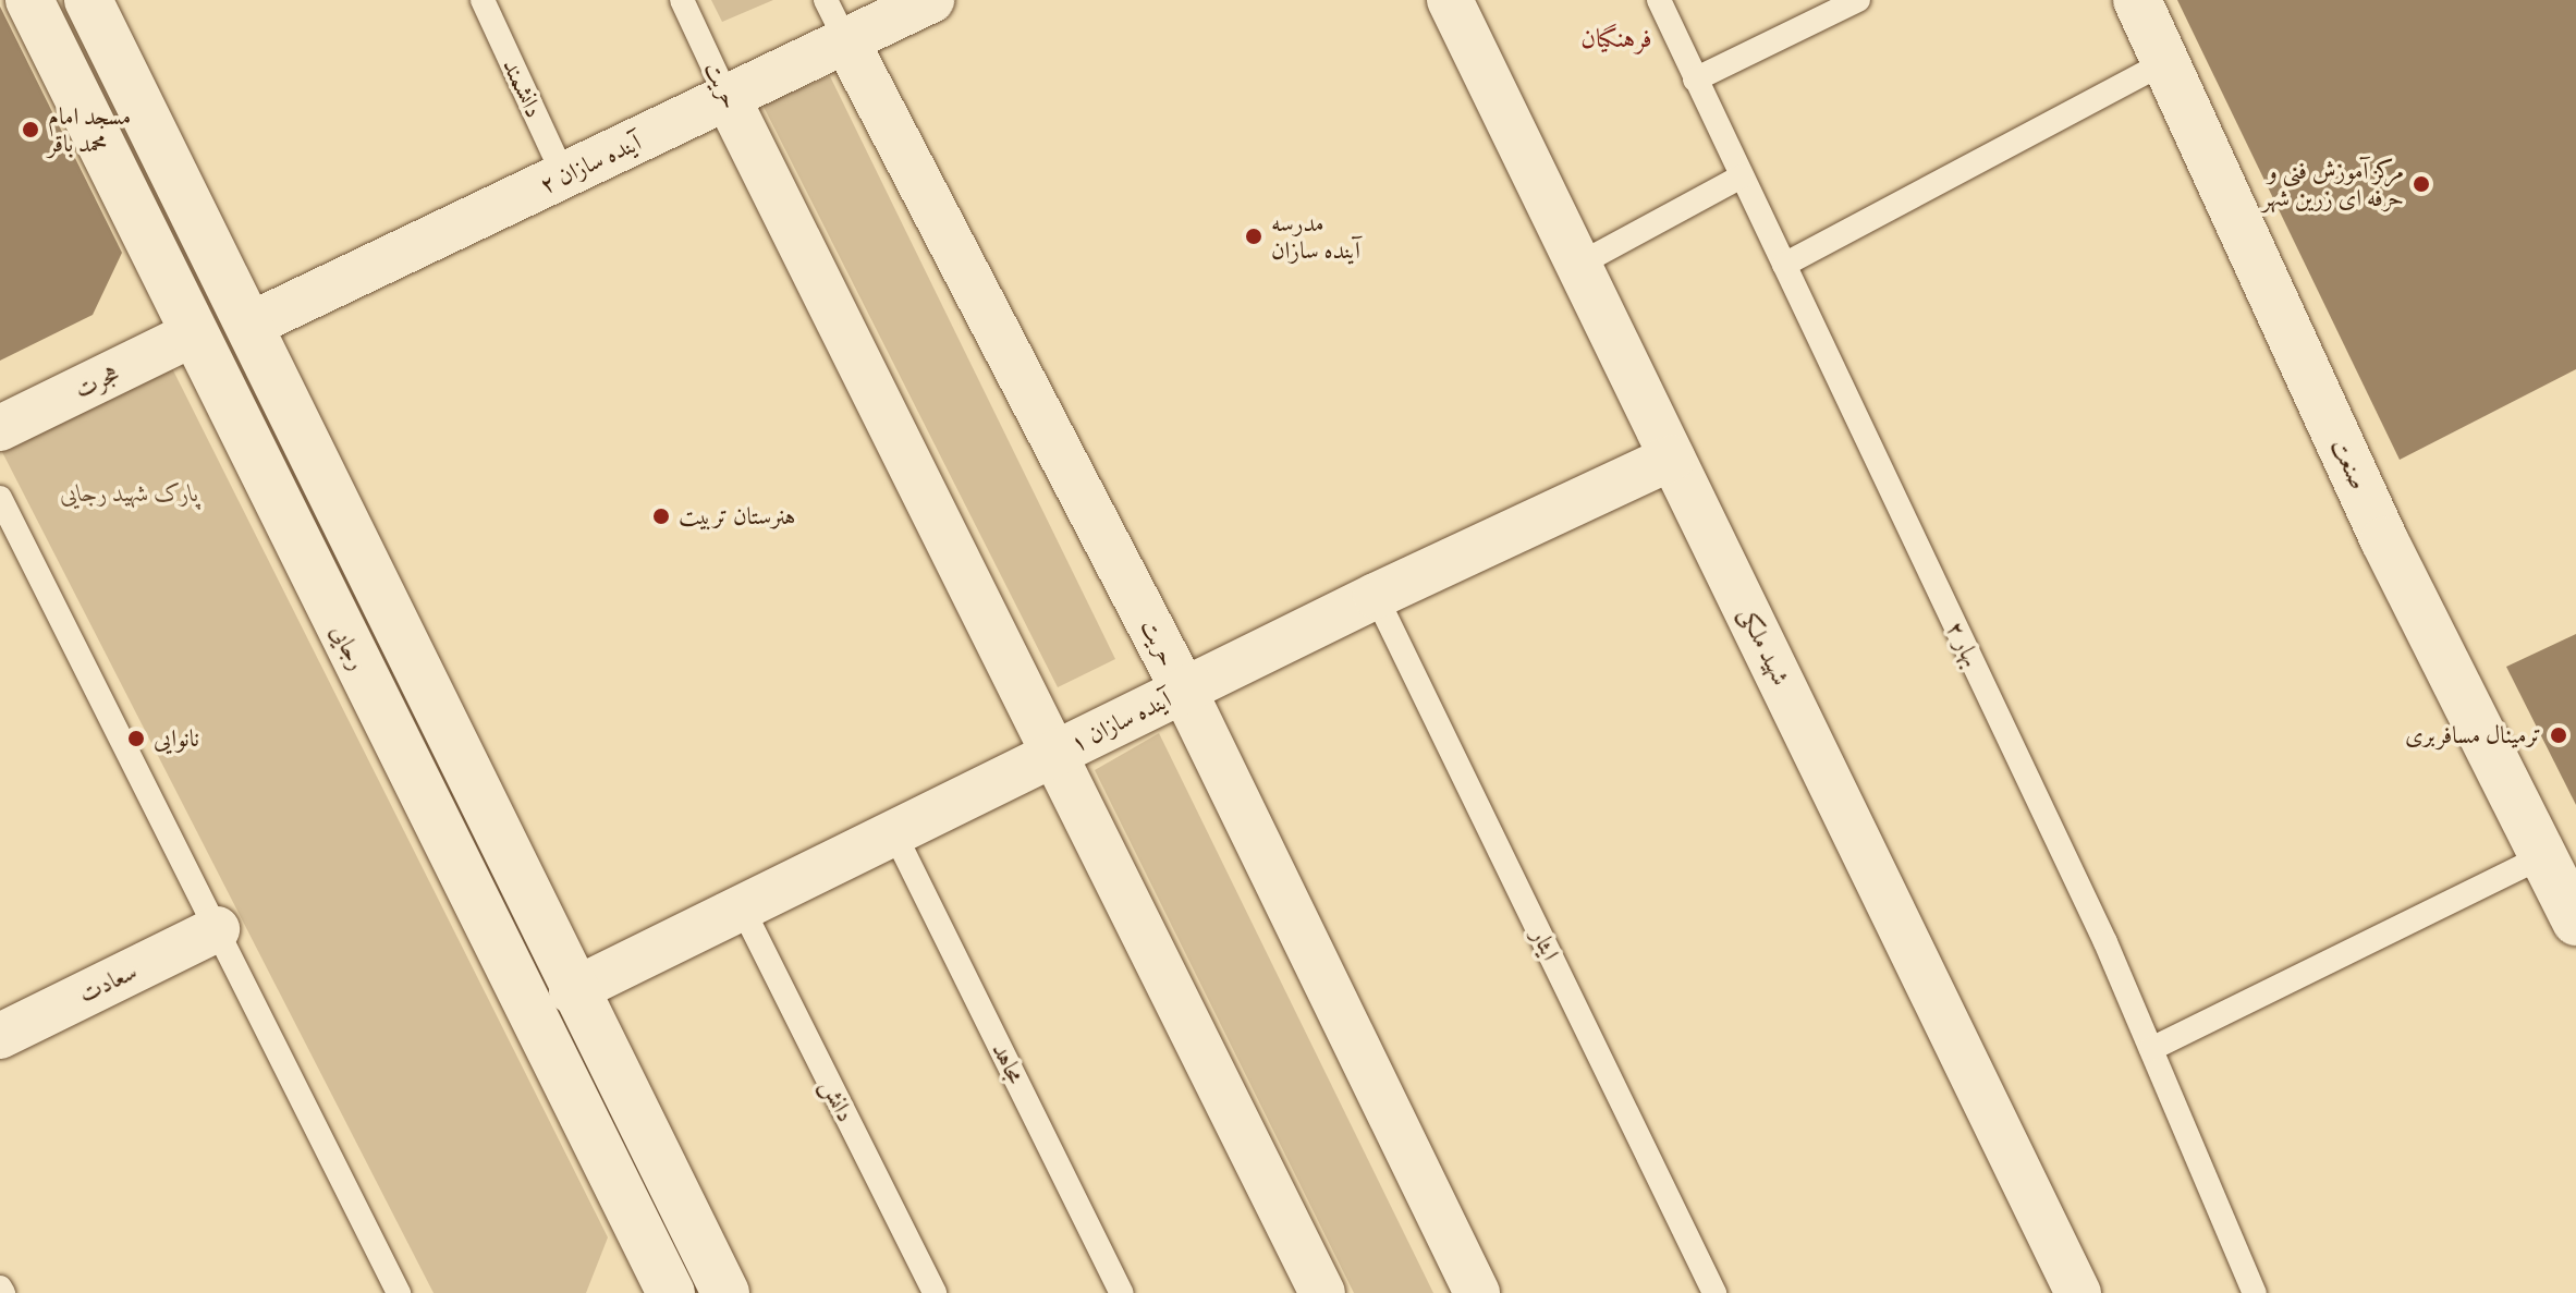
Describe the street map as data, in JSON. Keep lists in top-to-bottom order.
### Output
{
  "streets": {
    "main road": ["صنعت", "رجایی"],
    "street": [
      "حریت",
      "آینده سازان ۲",
      "هجرت",
      "شهید ملکی",
      "آینده سازان ۱",
      "سعادت"
    ],
    "lane": [
      "دانشمند",
      "بهار ۲",
      "ایثار",
      "مجاهد",
      "دانش"
    ]
  },
  "crossings": [
    ["حریت", "آینده سازان ۲"],
    ["حریت", "آینده سازان ۱"],
    ["دانشمند", "آینده سازان ۲"],
    ["هجرت", "رجایی"],
    ["شهید ملکی", "آینده سازان ۱"],
    ["آینده سازان ۱", "ایثار"],
    ["آینده سازان ۱", "مجاهد"],
    ["آینده سازان ۱", "دانش"]
  ],
  "districts": ["فرهنگیان"],
  "parks": ["پارک شهید رجایی"],
  "places": [
    "مسجد امام محمد باقر",
    "مرکز آموزش فنی و حرفه ای زرین شهر",
    "مدرسه آینده سازان",
    "هنرستان تربیت",
    "ترمینال مسافربری",
    "نانوایی"
  ]
}
